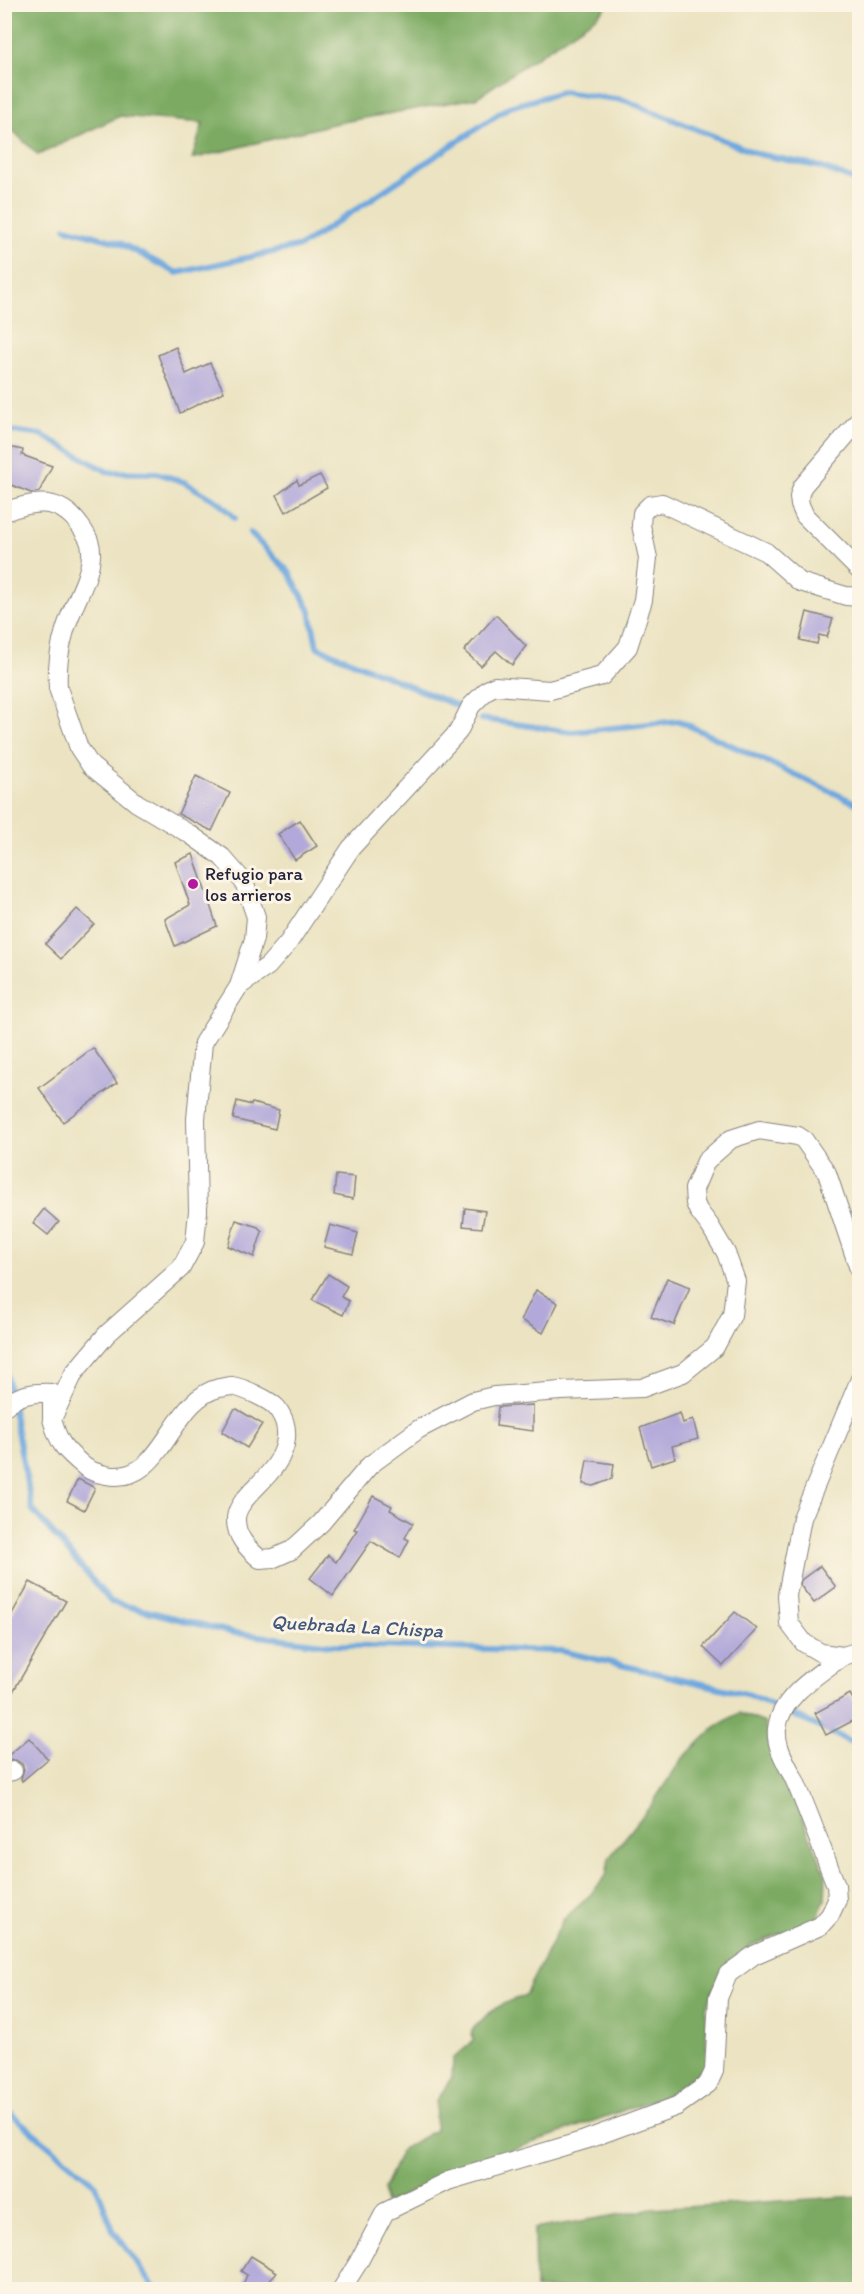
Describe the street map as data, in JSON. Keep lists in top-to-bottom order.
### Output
{
  "water": ["Quebrada La Chispa"],
  "places": ["Refugio para los arrieros"]
}
